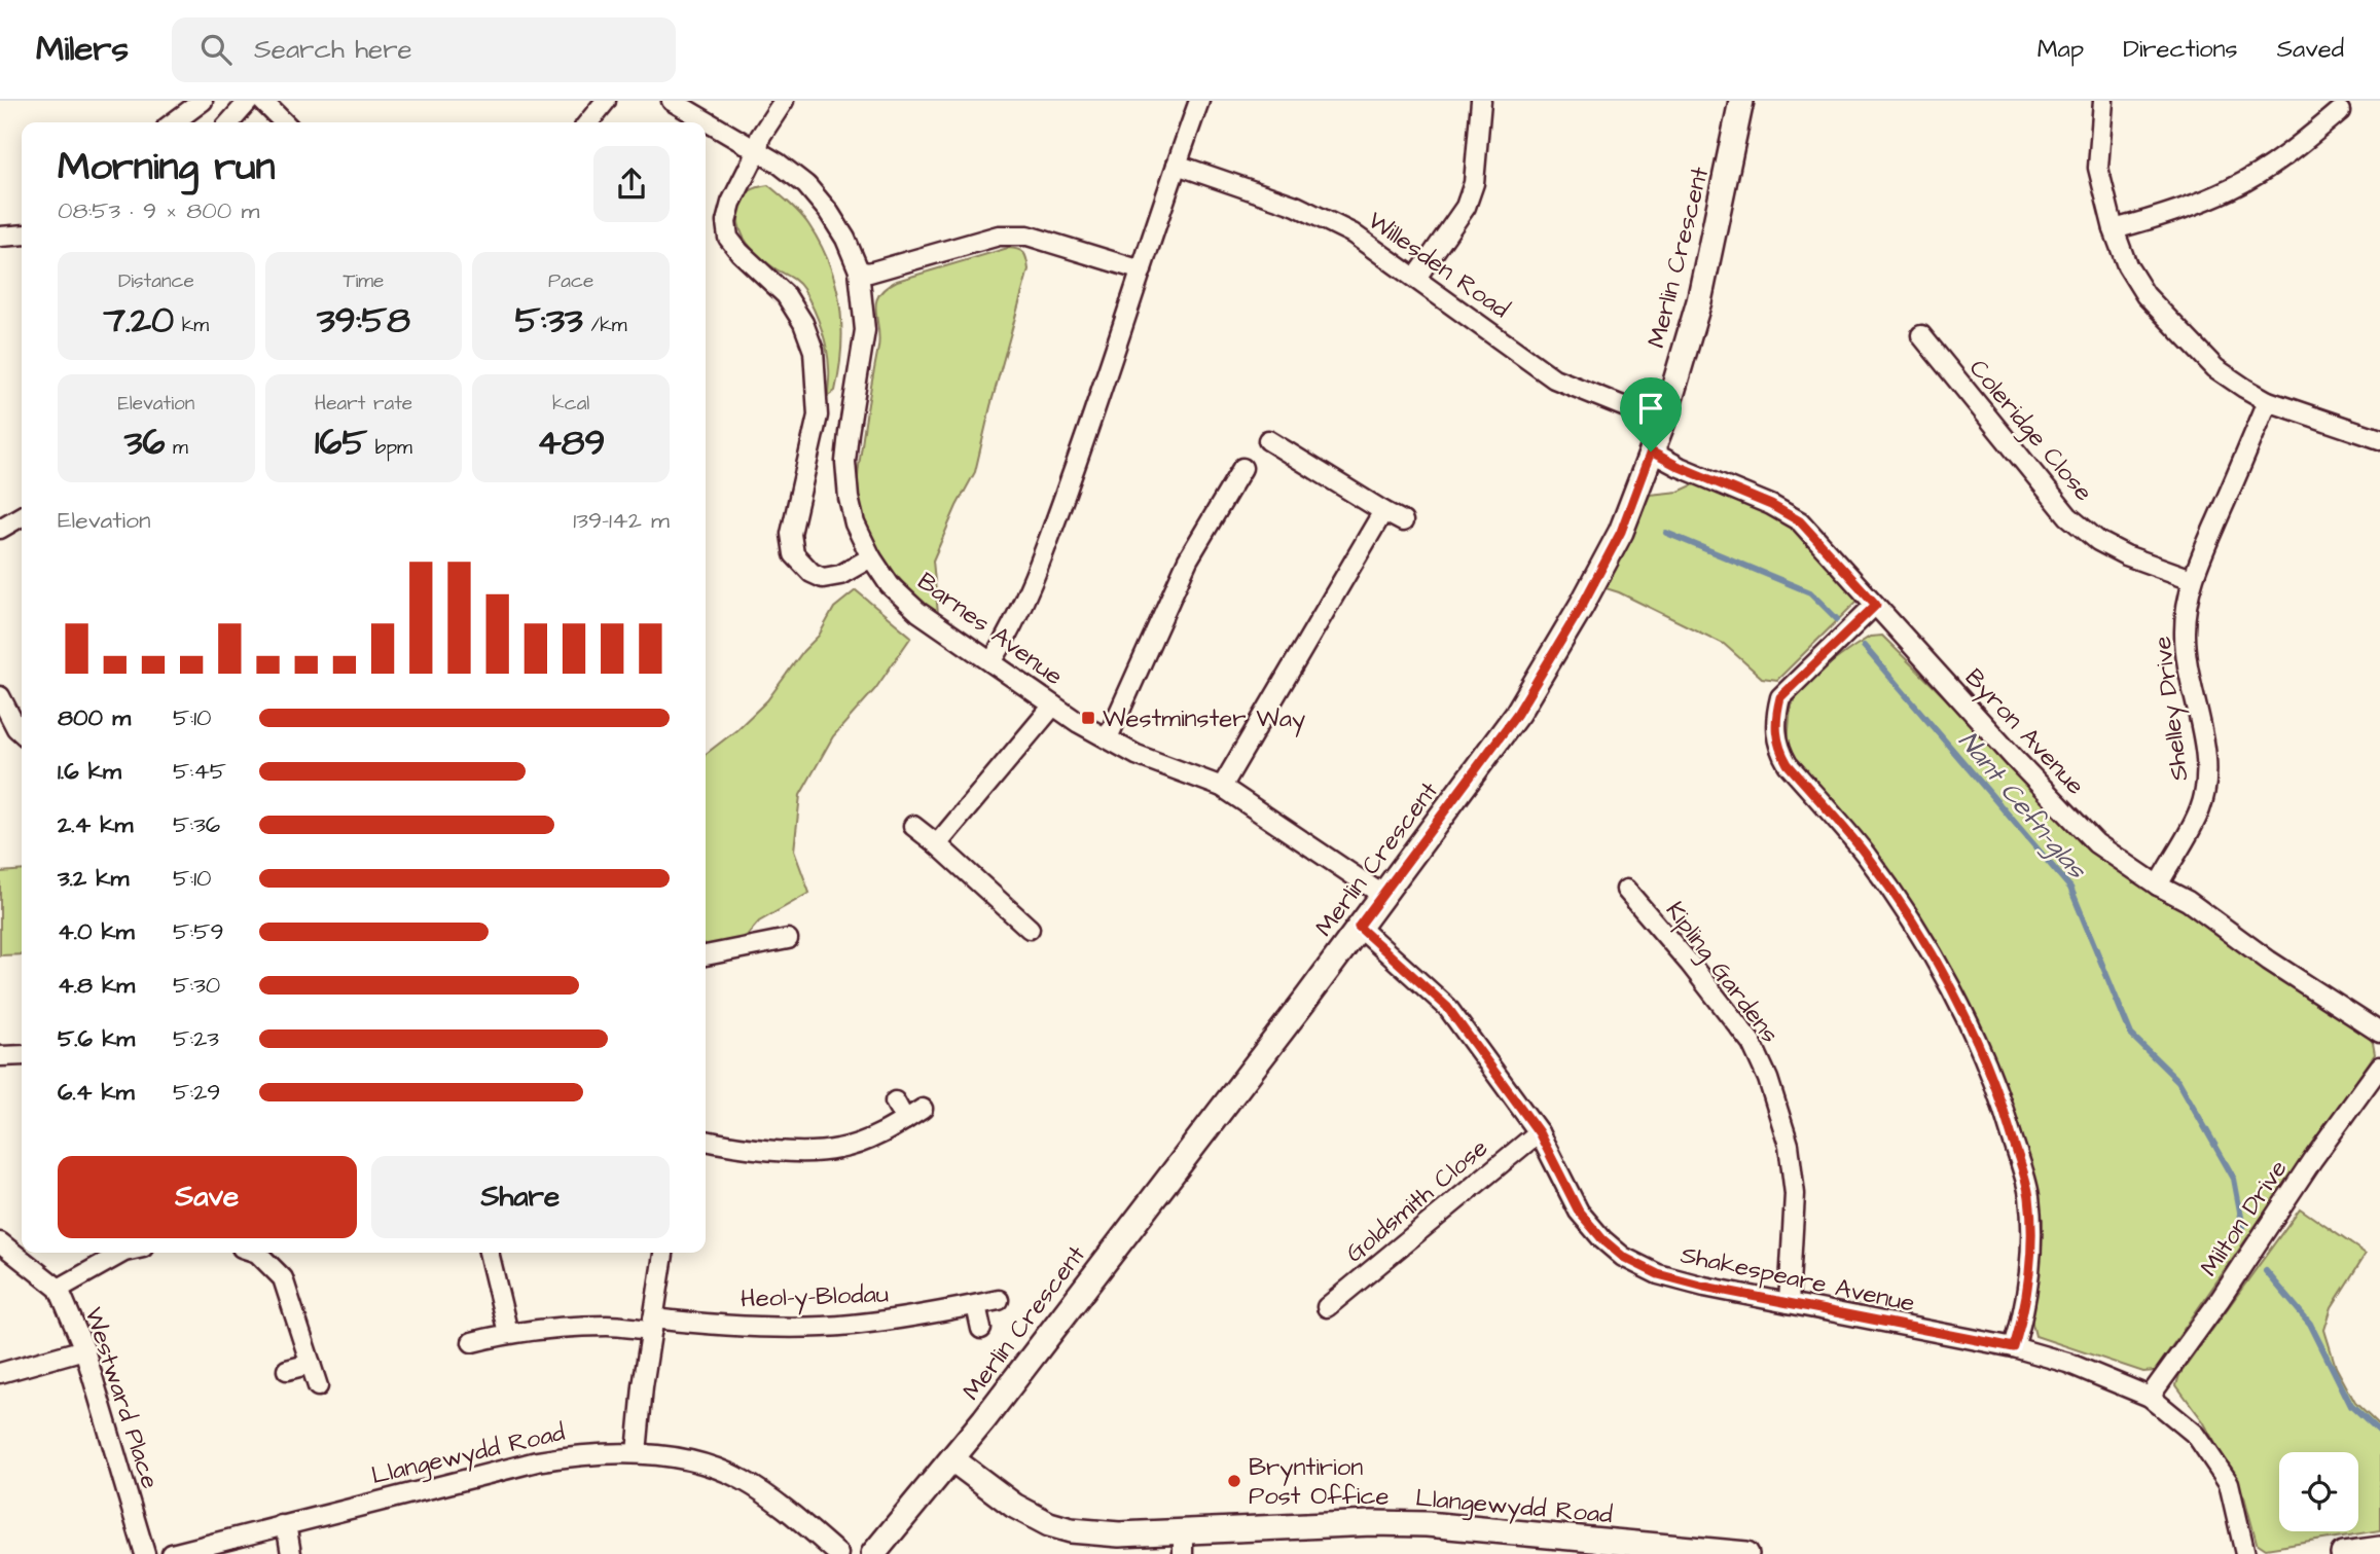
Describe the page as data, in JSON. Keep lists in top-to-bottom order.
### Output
{
  "streets": {
    "street": [
      "Merlin Crescent",
      "Willesden Road",
      "Coleridge Close",
      "Barnes Avenue",
      "Shelley Drive",
      "Byron Avenue",
      "Kipling Gardens",
      "Goldsmith Close",
      "Milton Drive",
      "Shakespeare Avenue",
      "Heol-y-Blodau",
      "Westward Place",
      "Llangewydd Road"
    ]
  },
  "crossings": [
    ["Merlin Crescent", "Willesden Road"],
    ["Merlin Crescent", "Barnes Avenue"],
    ["Merlin Crescent", "Byron Avenue"],
    ["Merlin Crescent", "Shakespeare Avenue"],
    ["Merlin Crescent", "Llangewydd Road"],
    ["Coleridge Close", "Shelley Drive"],
    ["Shelley Drive", "Byron Avenue"],
    ["Kipling Gardens", "Shakespeare Avenue"],
    ["Goldsmith Close", "Shakespeare Avenue"],
    ["Milton Drive", "Shakespeare Avenue"]
  ],
  "water": ["Nant Cefn-glas"],
  "places": {
    "transit": ["Westminster Way"],
    "other": ["Bryntirion Post Office"]
  },
  "page": {
    "header": "Milers",
    "search": "Search here",
    "nav": ["Map", "Directions", "Saved"],
    "heading": ["Morning run", "08:53 · 9 × 800 m"],
    "stats": [
      ["Distance", "7.20 km"],
      ["Time", "39:58"],
      ["Pace", "5:33 /km"],
      ["Elevation", "36 m"],
      ["Heart rate", "165 bpm"],
      ["kcal", "489"]
    ],
    "chart": ["Elevation", "139–142 m"],
    "list": [
      {
        "name": "800 m",
        "note": "5:10"
      },
      {
        "name": "1.6 km",
        "note": "5:45"
      },
      {
        "name": "2.4 km",
        "note": "5:36"
      },
      {
        "name": "3.2 km",
        "note": "5:10"
      },
      {
        "name": "4.0 km",
        "note": "5:59"
      },
      {
        "name": "4.8 km",
        "note": "5:30"
      },
      {
        "name": "5.6 km",
        "note": "5:23"
      },
      {
        "name": "6.4 km",
        "note": "5:29"
      }
    ],
    "buttons": ["Save", "Share"]
  }
}
